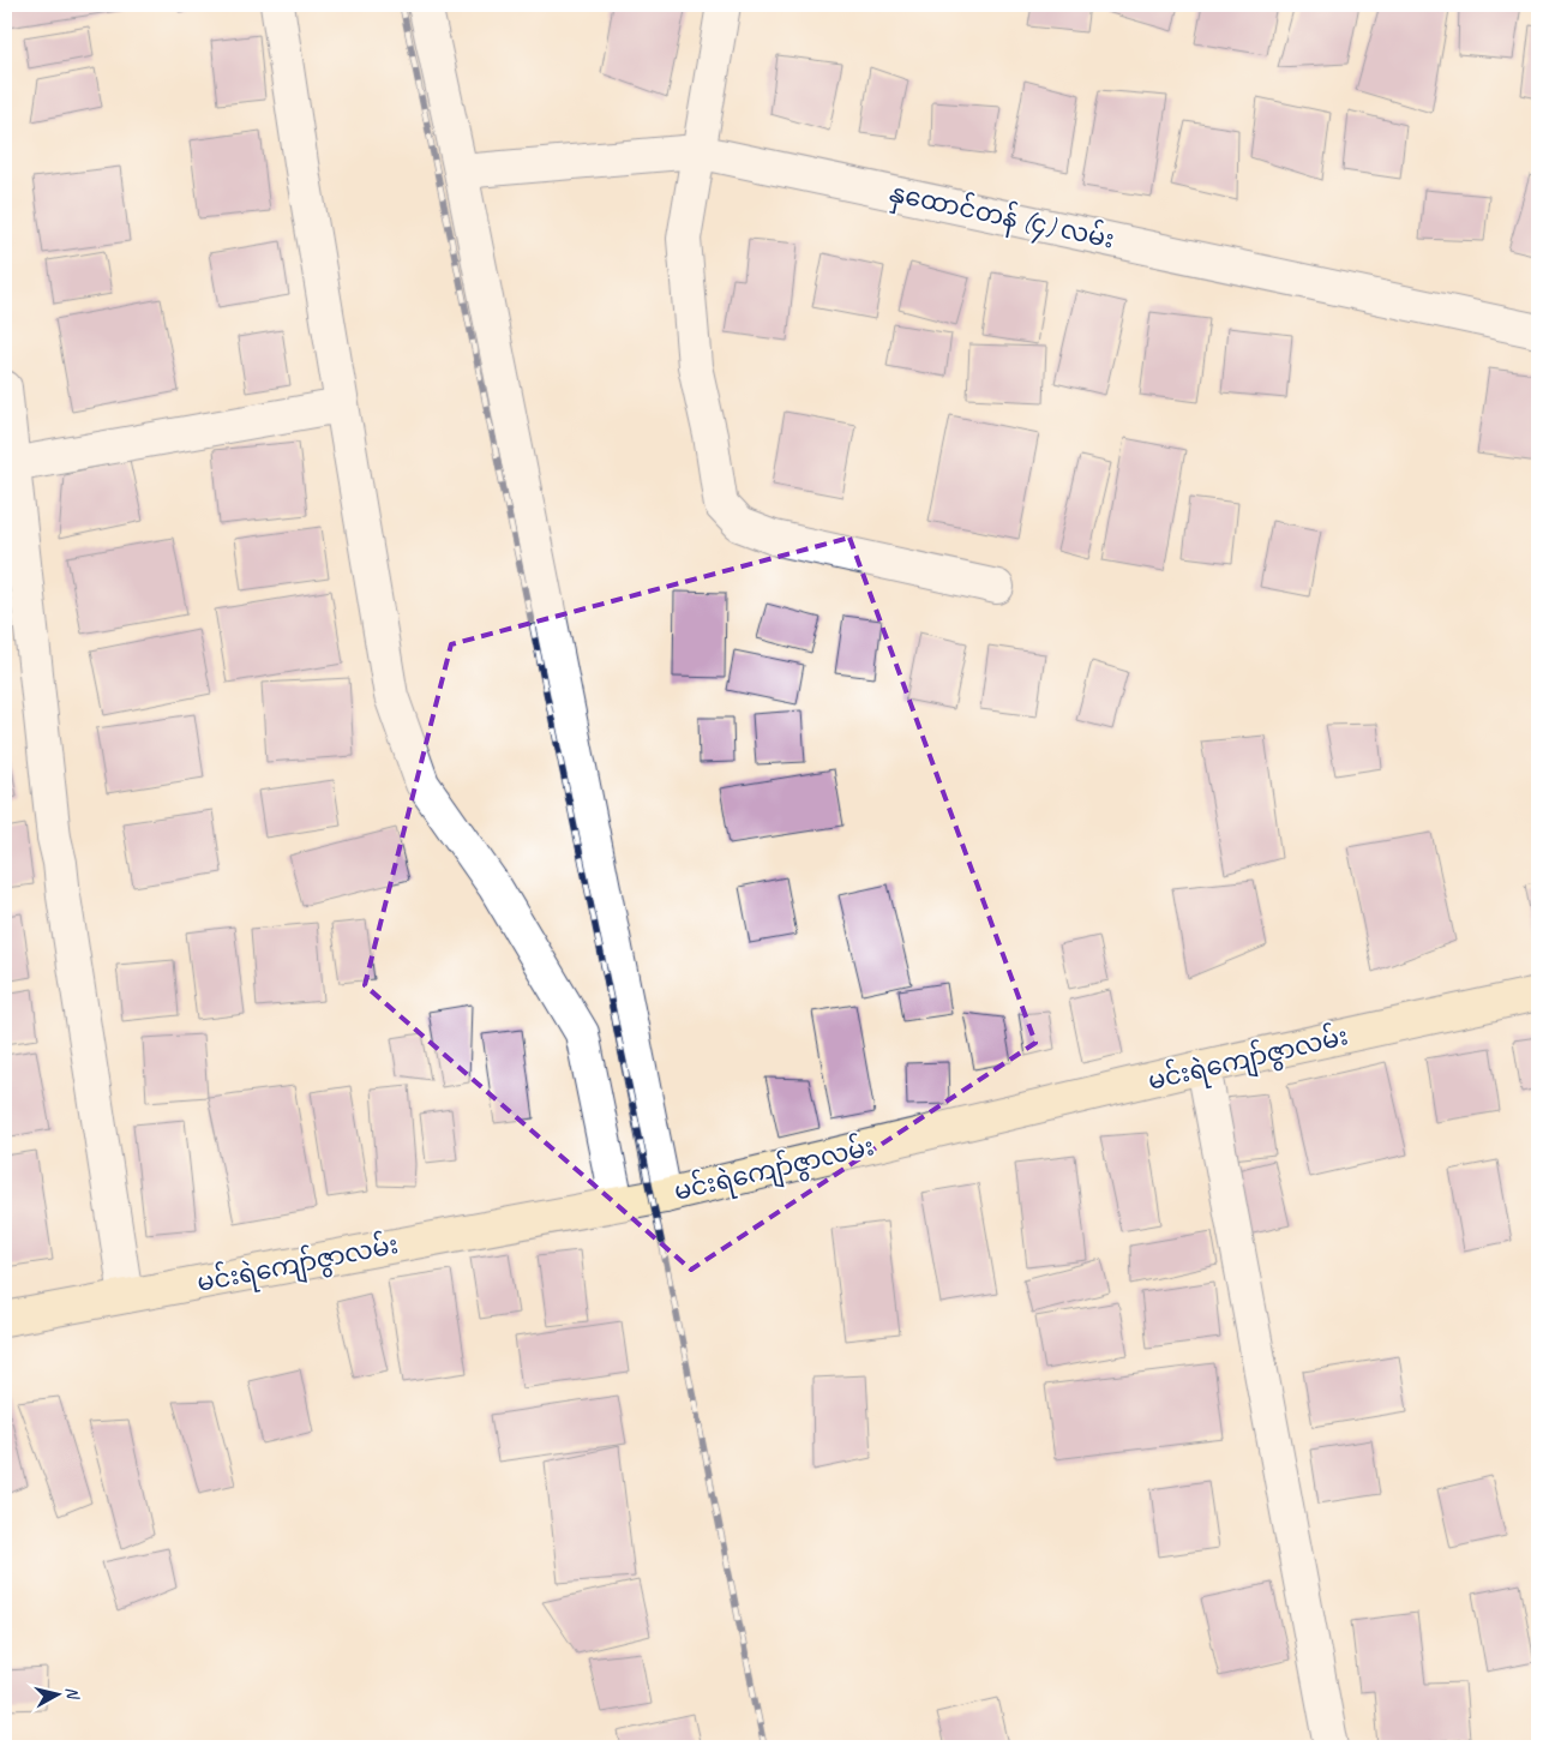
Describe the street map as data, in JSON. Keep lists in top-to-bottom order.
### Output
{
  "streets": {
    "street": ["နှထောင်တန် (၄) လမ်း", "မင်းရဲကျော်ဇွာလမ်း"]
  },
  "north": "right"
}
